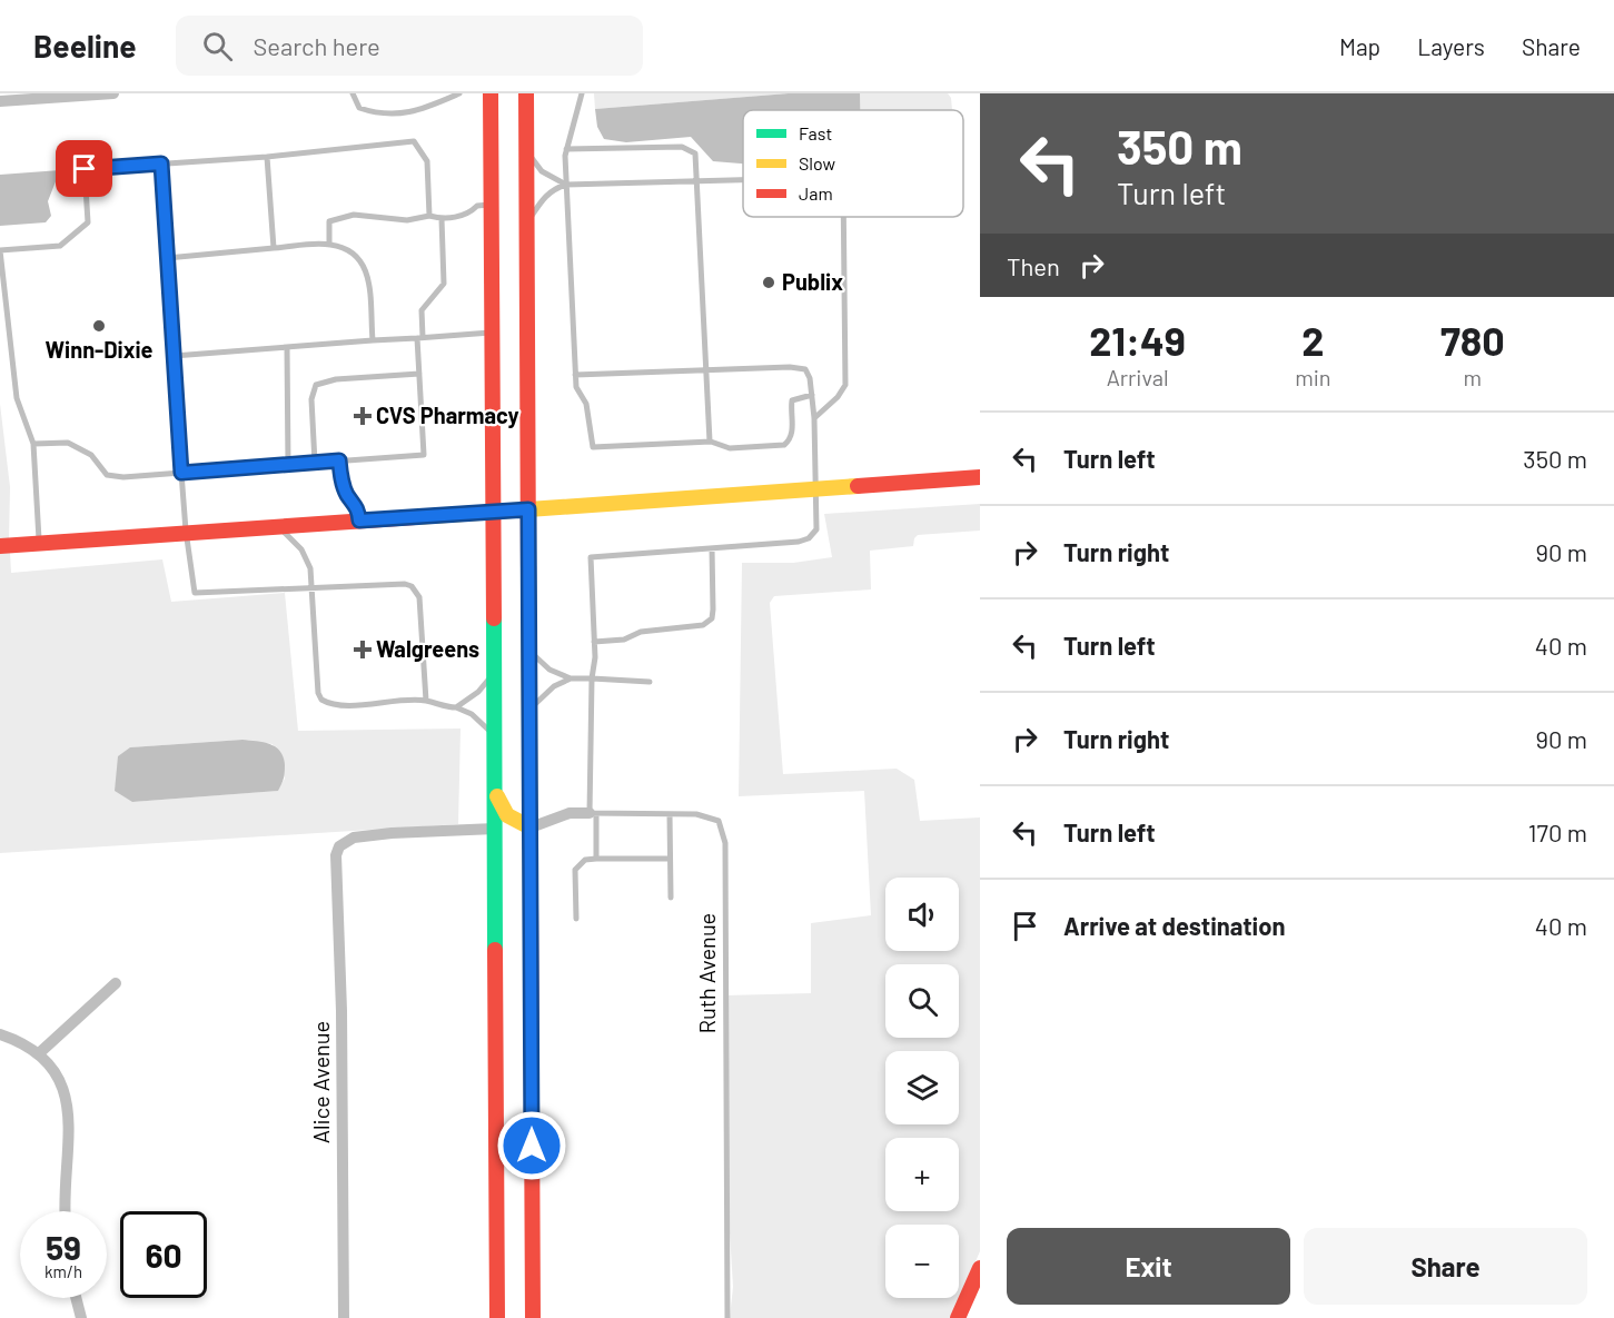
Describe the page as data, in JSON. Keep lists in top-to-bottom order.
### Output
{
  "streets": {
    "street": ["Ruth Avenue", "Alice Avenue"]
  },
  "places": {
    "other": ["Publix", "Winn-Dixie"],
    "health": ["CVS Pharmacy", "Walgreens"]
  },
  "legend": ["Fast", "Slow", "Jam"],
  "page": {
    "header": "Beeline",
    "search": "Search here",
    "nav": ["Map", "Layers", "Share"],
    "turn": ["350 m", "Turn left"],
    "then": "Then",
    "eta": [
      "21:49",
      "Arrival",
      "2",
      "min",
      "780",
      "m"
    ],
    "list": [
      {
        "name": "Turn left",
        "value": "350 m"
      },
      {
        "name": "Turn right",
        "value": "90 m"
      },
      {
        "name": "Turn left",
        "value": "40 m"
      },
      {
        "name": "Turn right",
        "value": "90 m"
      },
      {
        "name": "Turn left",
        "value": "170 m"
      },
      {
        "name": "Arrive at destination",
        "value": "40 m"
      }
    ],
    "map_buttons": ["+", "−"],
    "speed": "59 km/h",
    "limit": "60",
    "buttons": ["Exit", "Share"]
  }
}
